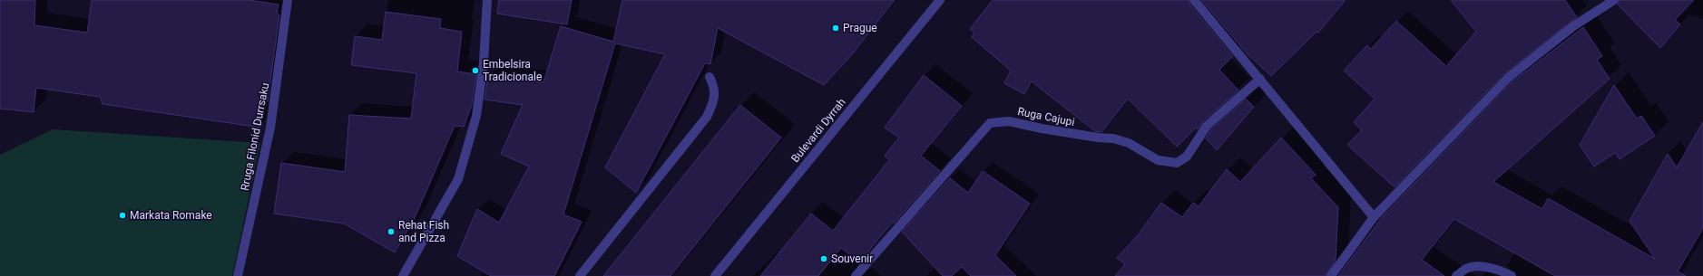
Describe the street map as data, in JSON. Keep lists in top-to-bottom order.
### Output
{
  "streets": {
    "street": ["Ruga Cajupi", "Bulevardi Dyrrah", "Rruga Filonid Durrsaku"]
  },
  "places": [
    "Prague",
    "Embelsira Tradicionale",
    "Markata Romake",
    "Rehat Fish and Pizza",
    "Souvenir"
  ]
}
